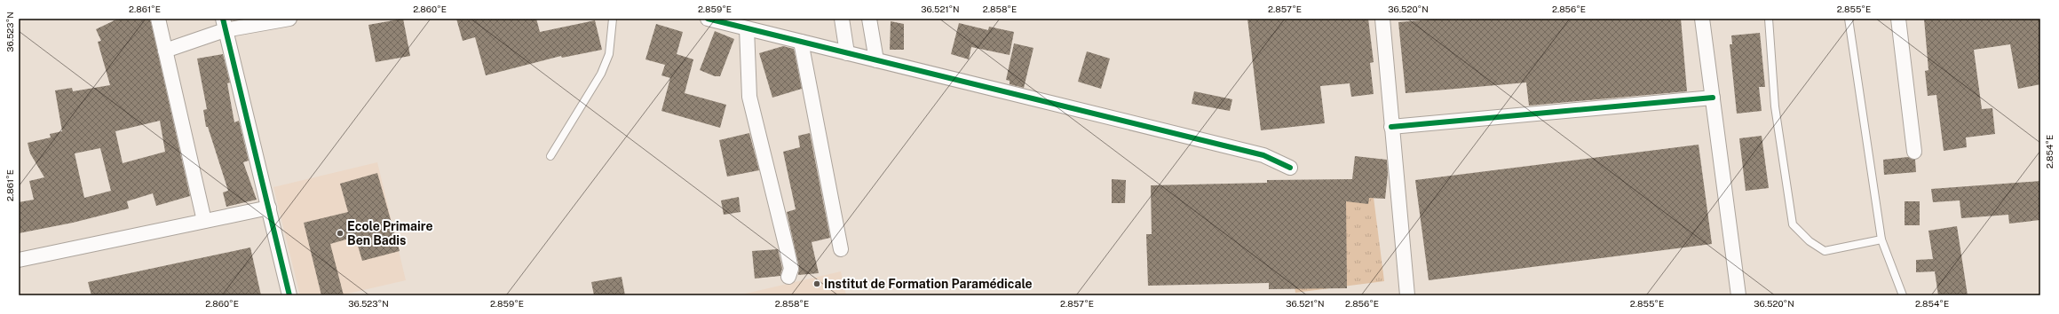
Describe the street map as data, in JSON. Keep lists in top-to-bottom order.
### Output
{
  "places": ["Ecole Primaire Ben Badis", "Institut de Formation Paramédicale"],
  "coordinates": [
    "2.861°E",
    "2.860°E",
    "2.859°E",
    "36.521°N",
    "2.858°E",
    "2.857°E",
    "36.520°N",
    "2.856°E",
    "2.855°E",
    "36.523°N",
    "2.854°E"
  ]
}
